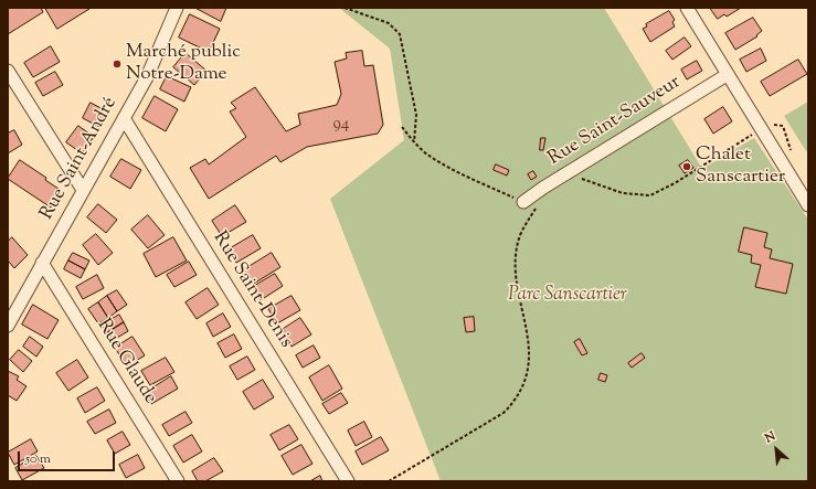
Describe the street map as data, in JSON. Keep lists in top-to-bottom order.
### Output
{
  "streets": {
    "street": [
      "Rue Saint-Sauveur",
      "Rue Saint-André",
      "Rue Saint-Denis",
      "Rue Glaude"
    ]
  },
  "crossings": [
    ["Rue Saint-André", "Rue Saint-Denis"],
    ["Rue Saint-André", "Rue Glaude"]
  ],
  "parks": ["Parc Sanscartier"],
  "places": ["Marché public Notre-Dame", "Chalet Sanscartier"],
  "house_numbers": ["94"],
  "scale_bar": "50 m",
  "north": "top left"
}
